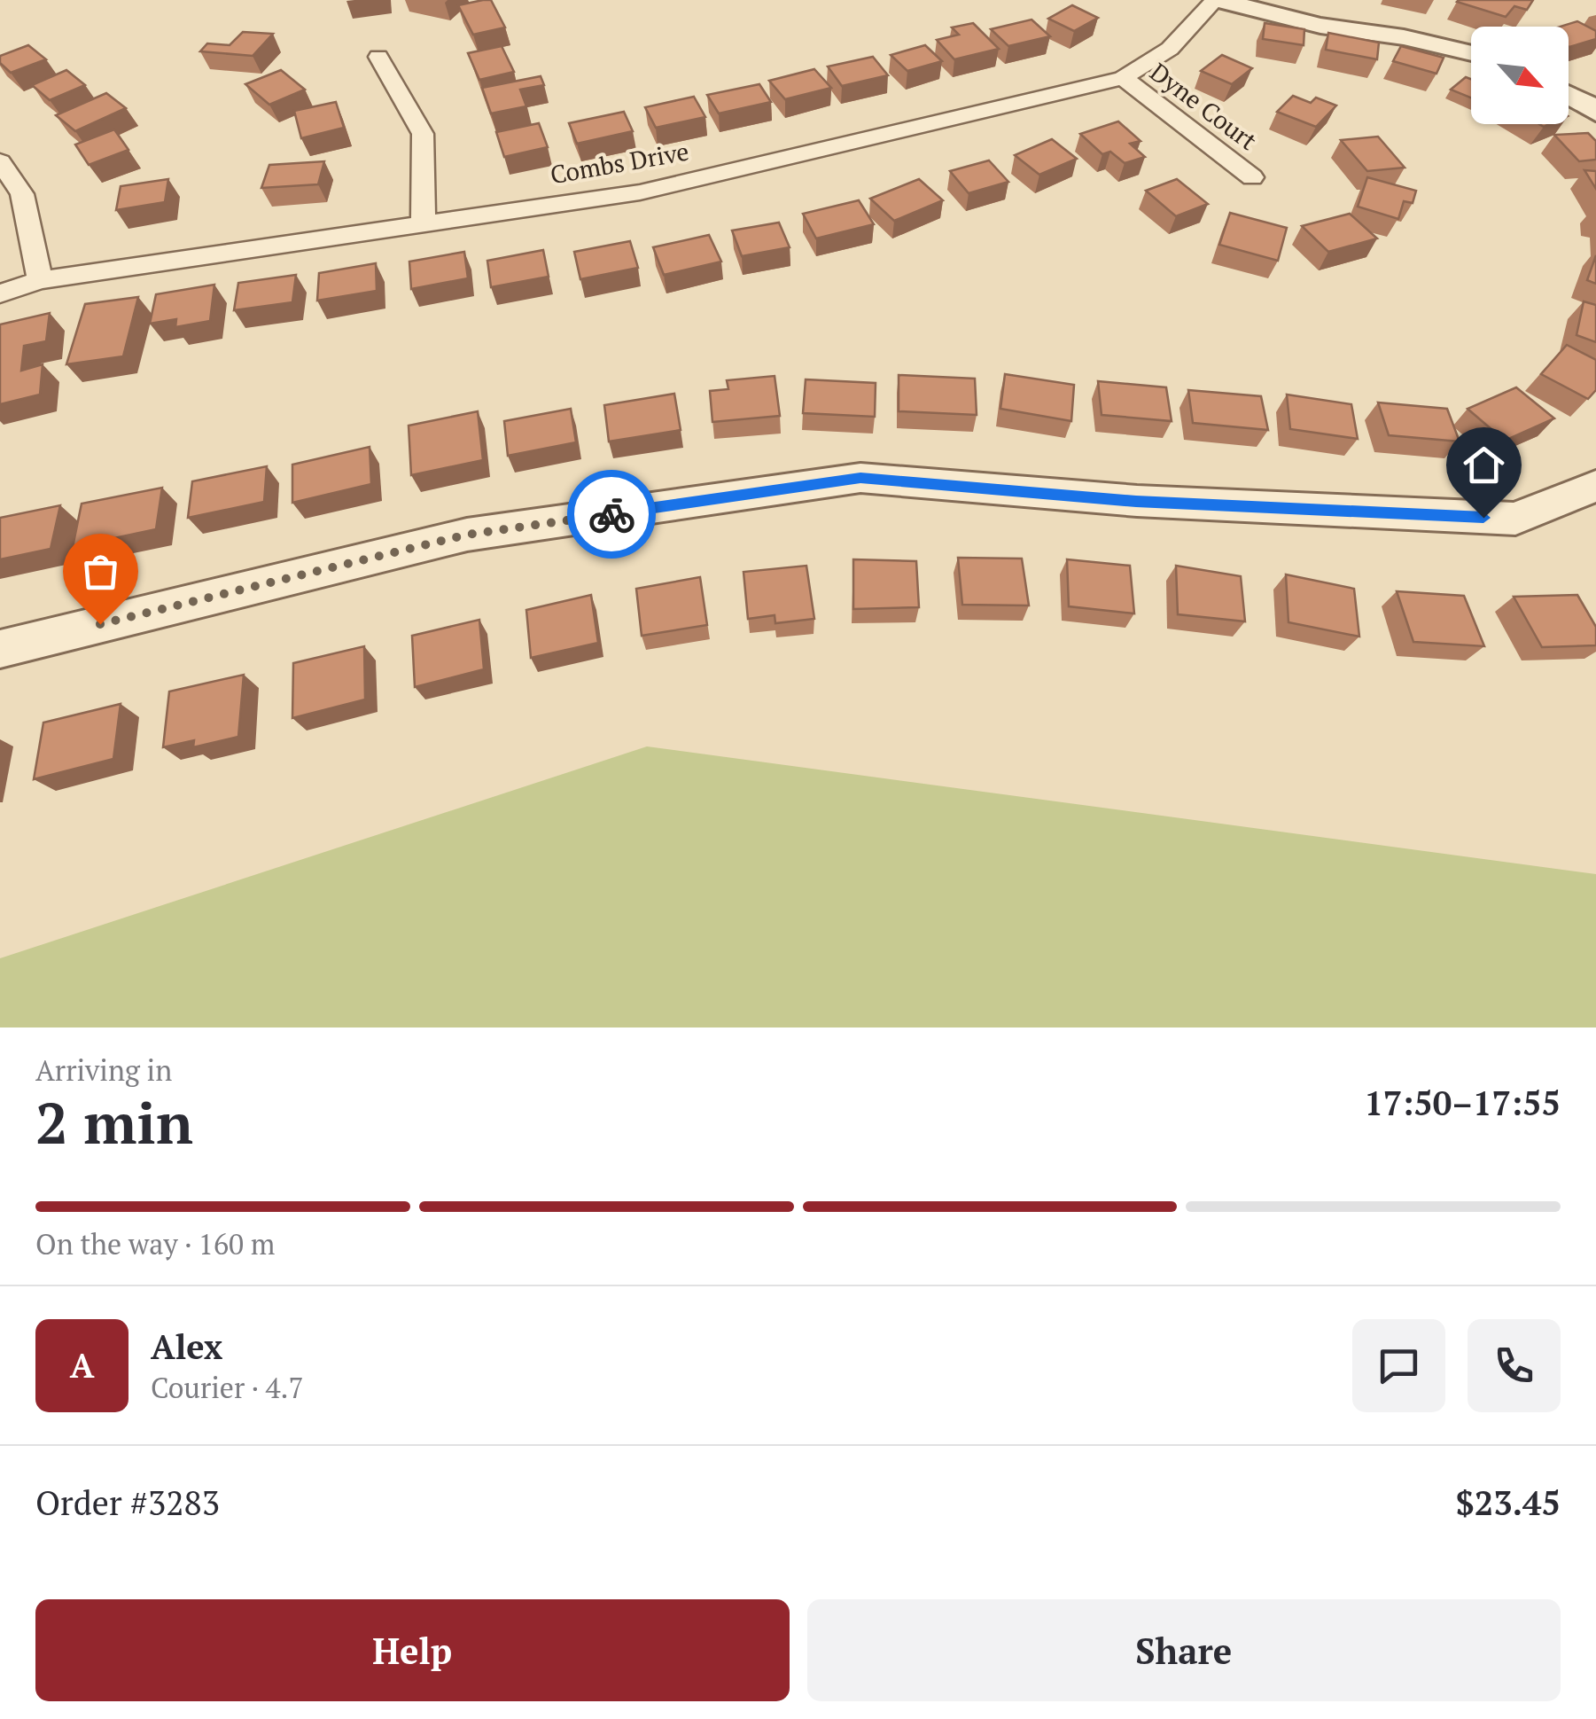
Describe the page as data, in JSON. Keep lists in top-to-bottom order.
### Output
{
  "streets": {
    "street": ["Dyne Court", "Combs Drive"]
  },
  "crossings": [
    ["Dyne Court", "Combs Drive"]
  ],
  "north": "bottom right",
  "page": {
    "heading": ["2 min", "Arriving in", "17:50–17:55"],
    "panel": [
      "Alex",
      "Courier · 4.7",
      "Order #3283",
      "$23.45"
    ],
    "bar": "On the way · 160 m",
    "round": "A",
    "buttons": ["Help", "Share"]
  }
}
